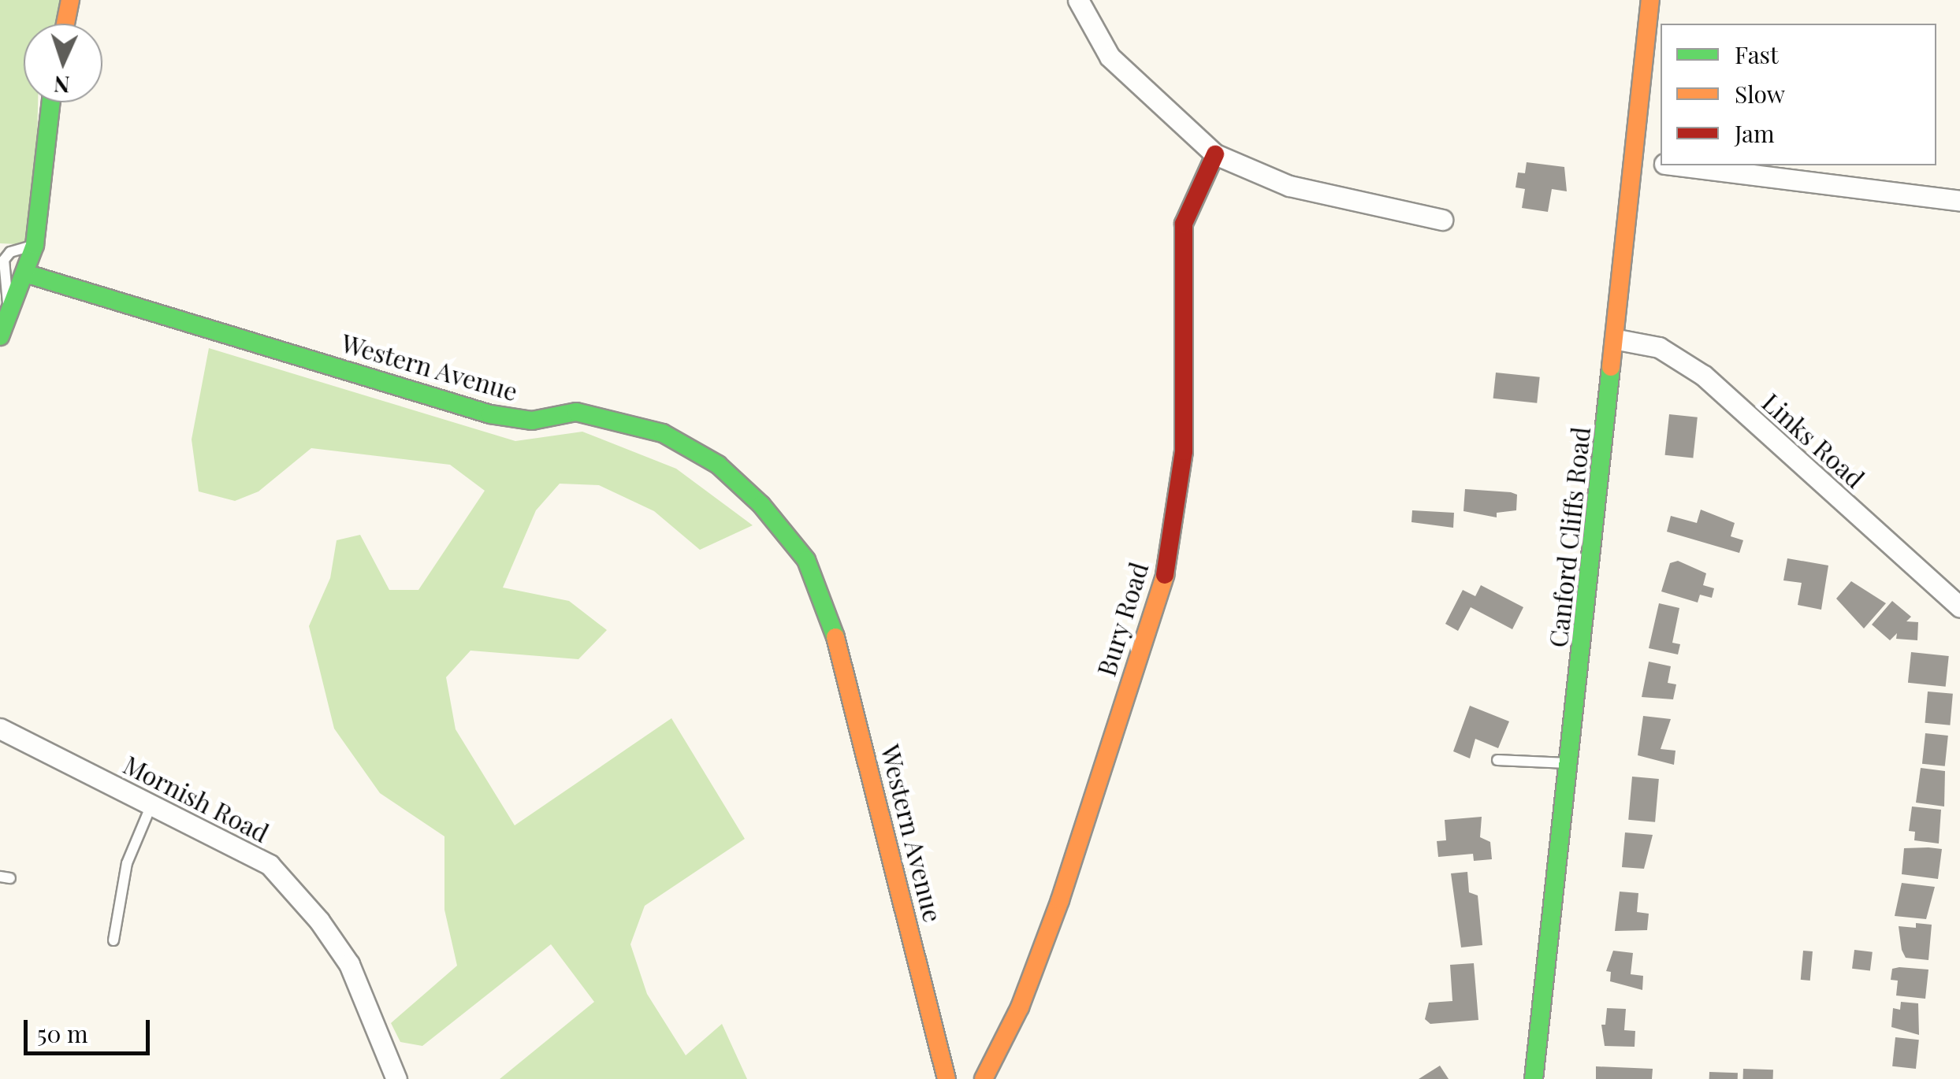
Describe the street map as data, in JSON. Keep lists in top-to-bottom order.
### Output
{
  "streets": {
    "street": [
      "Western Avenue",
      "Links Road",
      "Canford Cliffs Road",
      "Bury Road",
      "Mornish Road"
    ]
  },
  "crossings": [
    ["Links Road", "Canford Cliffs Road"]
  ],
  "legend": ["Fast", "Slow", "Jam"],
  "scale_bar": "50 m",
  "north": "bottom"
}
